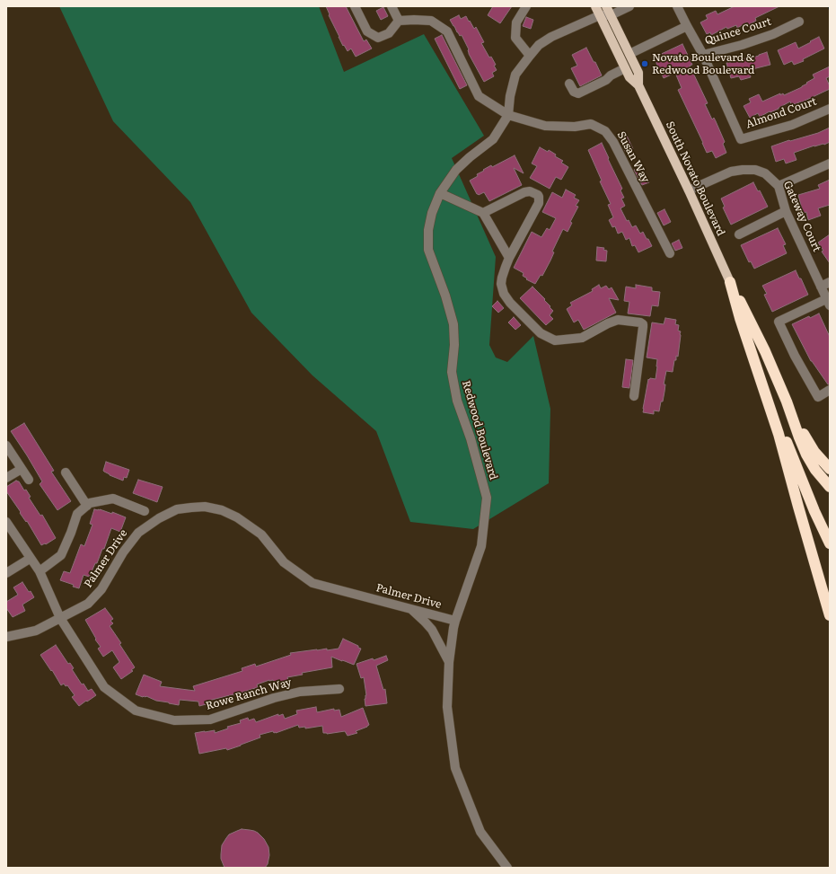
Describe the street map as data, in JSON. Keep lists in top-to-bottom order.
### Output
{
  "streets": {
    "main road": ["South Novato Boulevard"],
    "street": [
      "Quince Court",
      "Almond Court",
      "Susan Way",
      "Gateway Court",
      "Redwood Boulevard",
      "Palmer Drive",
      "Rowe Ranch Way"
    ]
  },
  "crossings": [
    ["Quince Court", "Almond Court"],
    ["Susan Way", "Redwood Boulevard"],
    ["South Novato Boulevard", "Gateway Court"],
    ["South Novato Boulevard", "Redwood Boulevard"],
    ["Redwood Boulevard", "Palmer Drive"],
    ["Palmer Drive", "Rowe Ranch Way"]
  ],
  "places": ["Novato Boulevard & Redwood Boulevard"]
}
